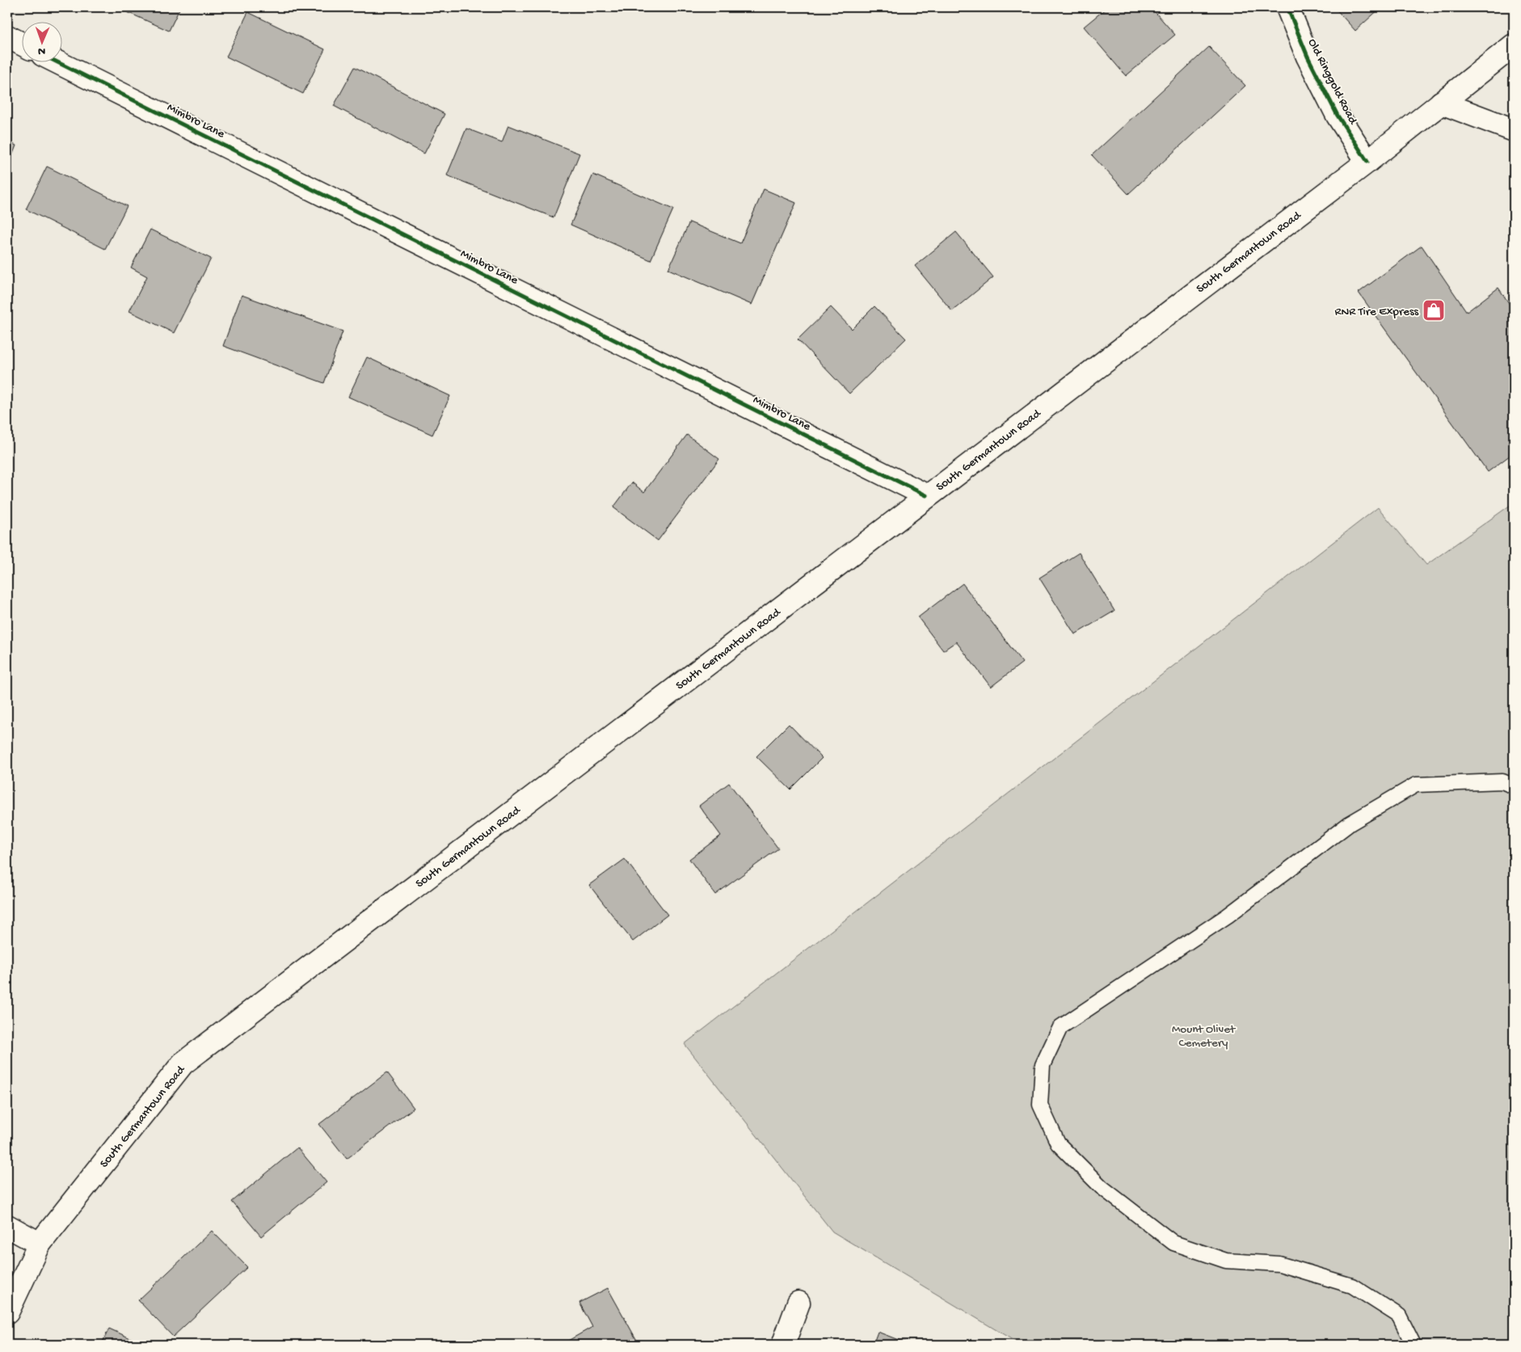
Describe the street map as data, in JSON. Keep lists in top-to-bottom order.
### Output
{
  "streets": {
    "main road": ["Old Ringgold Road", "Mimbro Lane", "South Germantown Road"]
  },
  "crossings": [
    ["Old Ringgold Road", "South Germantown Road"],
    ["Mimbro Lane", "South Germantown Road"]
  ],
  "parks": ["Mount Olivet Cemetery"],
  "places": {
    "shop": ["RNR Tire Express"]
  },
  "north": "bottom"
}
